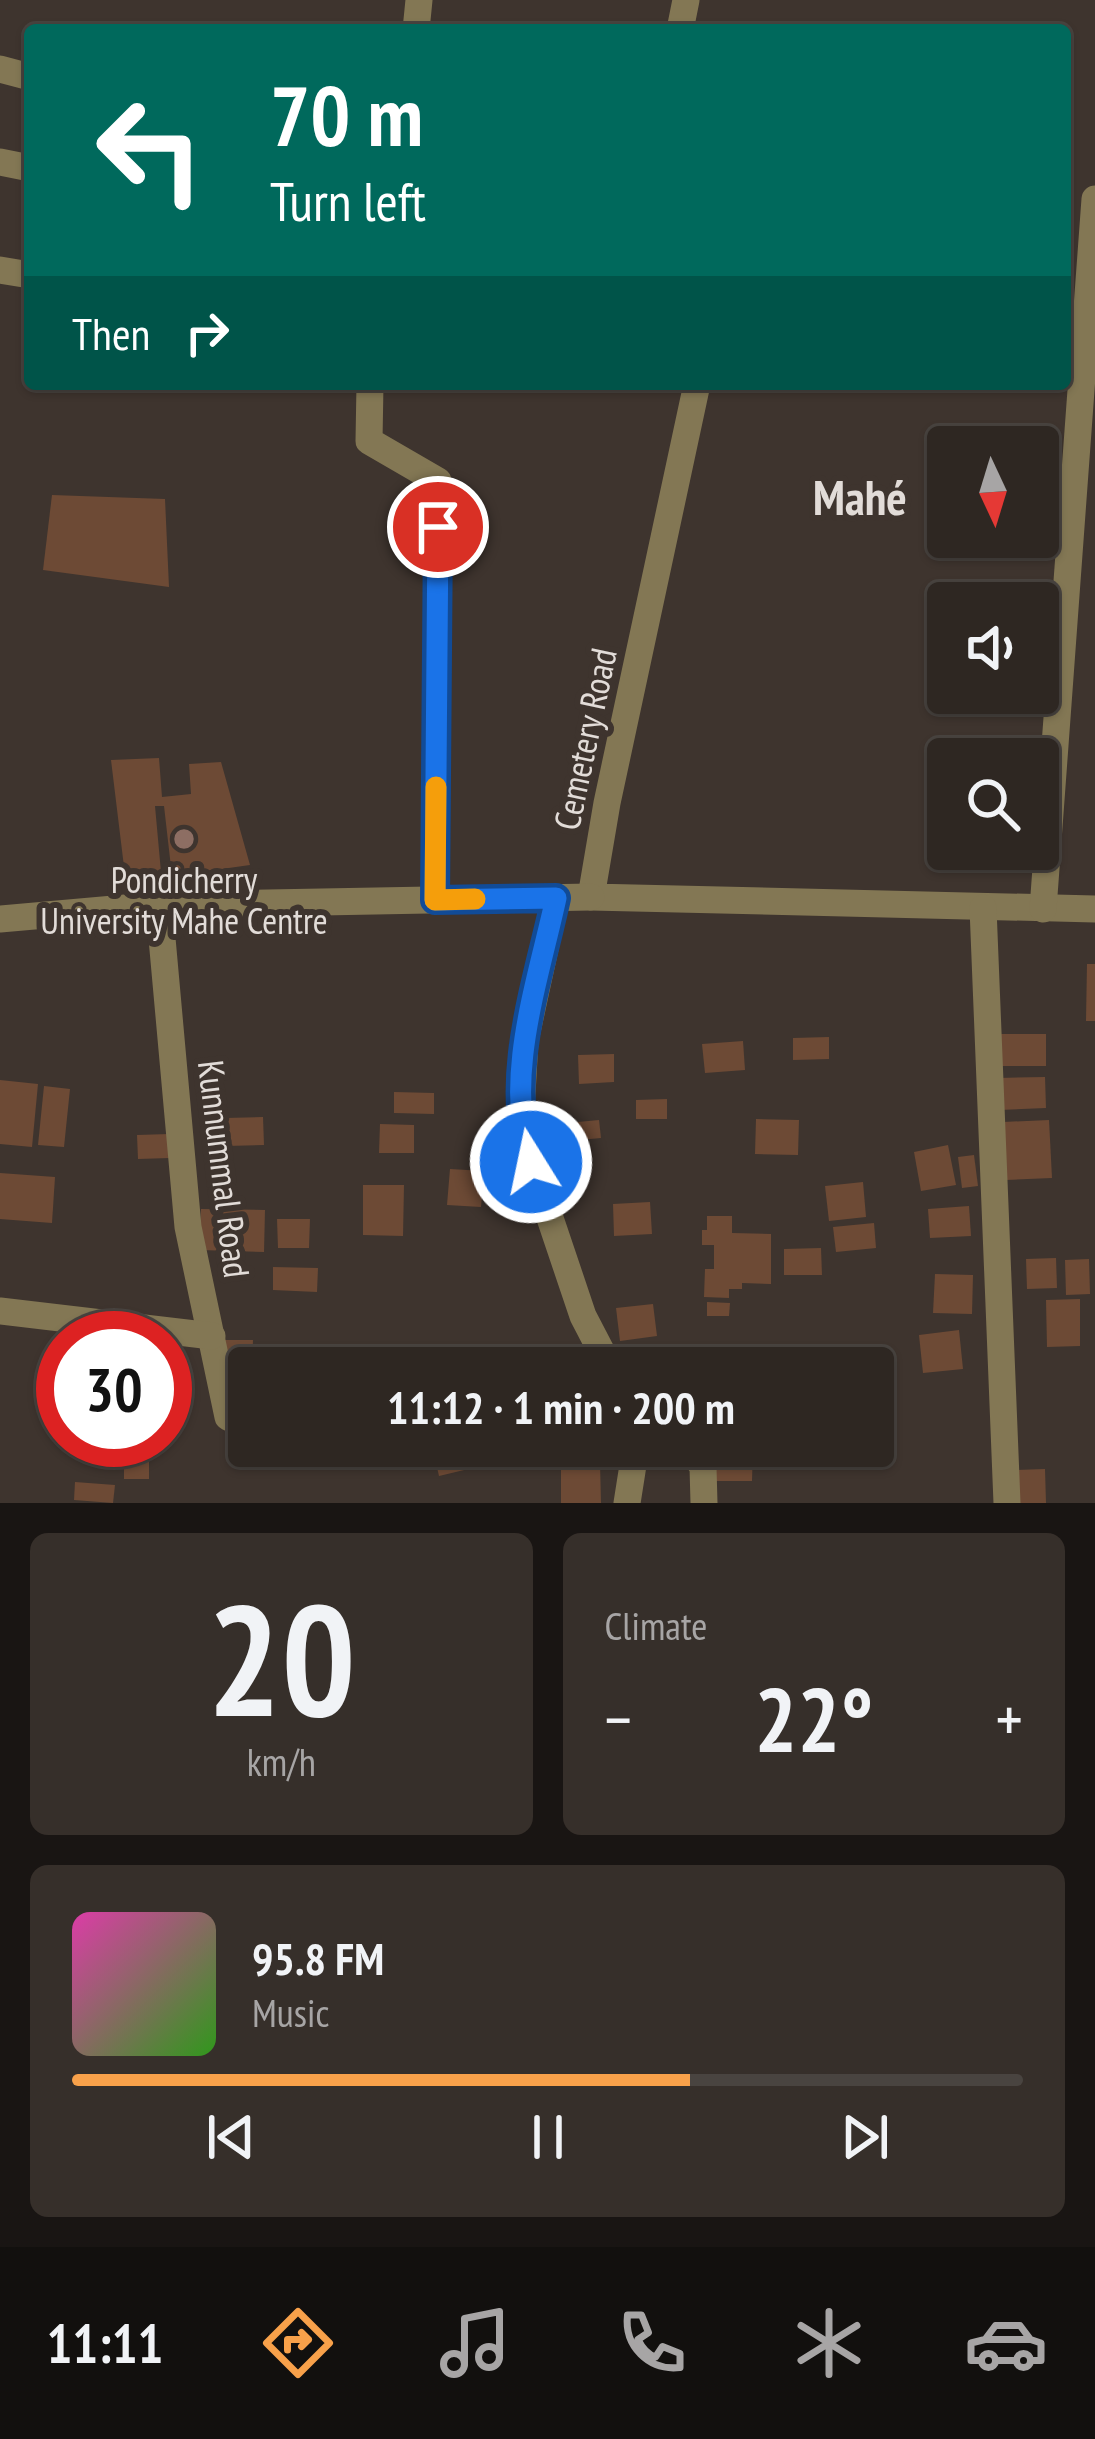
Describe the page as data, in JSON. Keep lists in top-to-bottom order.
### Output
{
  "streets": {
    "street": ["Cemetery Road", "Kunnummal Road"]
  },
  "districts": ["Mahé"],
  "places": ["Pondicherry University Mahe Centre"],
  "north": "bottom",
  "page": {
    "turn": ["70 m", "Turn left"],
    "then": "Then",
    "limit": "30",
    "trip": "11:12 · 1 min · 200 m",
    "tile": [
      ["20", "km/h"],
      "Climate"
    ],
    "heat": ["−", "22°", "+"],
    "song": ["95.8 FM", "Music"],
    "tabs": "11:11"
  }
}
